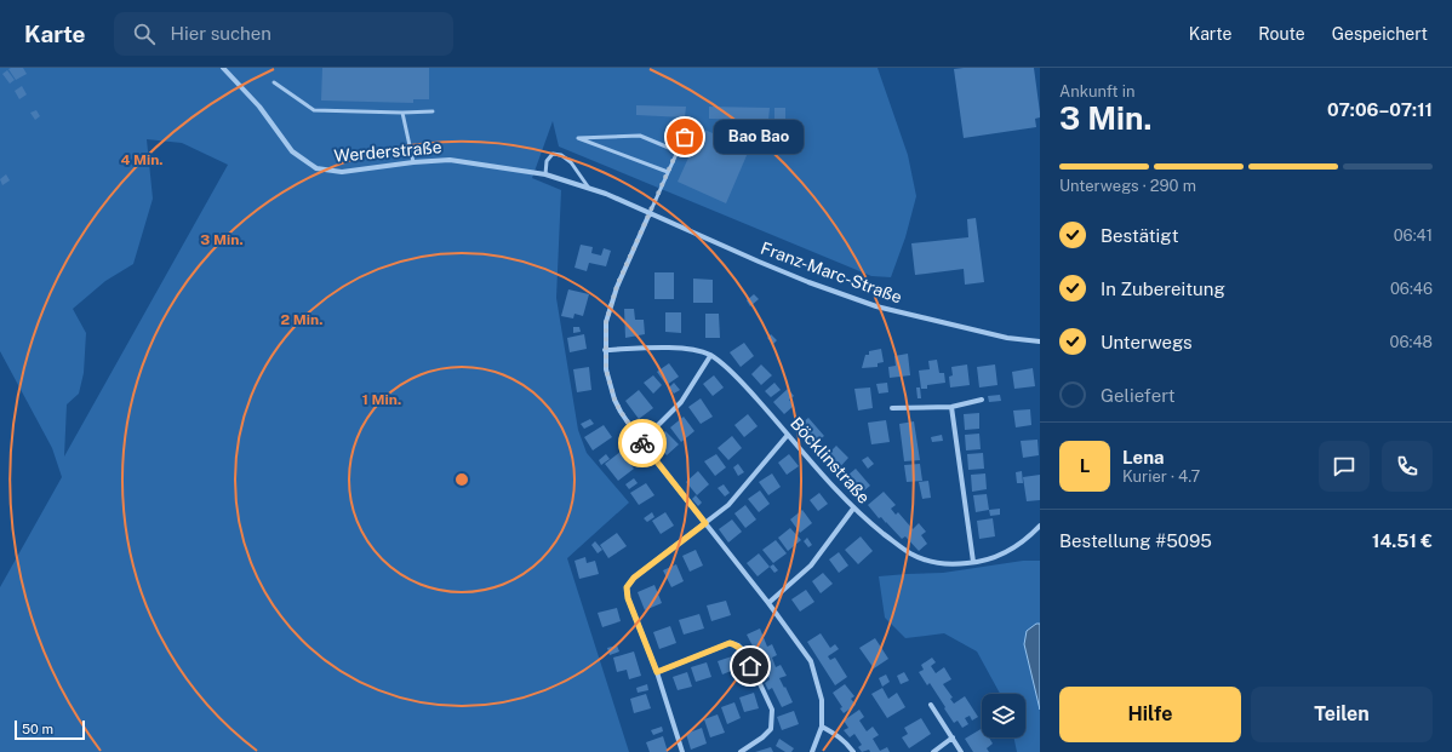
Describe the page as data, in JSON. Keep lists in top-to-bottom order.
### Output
{
  "streets": {
    "street": ["Werderstraße", "Franz-Marc-Straße", "Böcklinstraße"]
  },
  "crossings": [
    ["Werderstraße", "Franz-Marc-Straße"]
  ],
  "places": ["Bao Bao"],
  "scale_bar": "50 m",
  "page": {
    "header": "Karte",
    "search": "Hier suchen",
    "nav": ["Karte", "Route", "Gespeichert"],
    "heading": ["3 Min.", "Ankunft in", "07:06–07:11"],
    "panel": [
      "Lena",
      "Kurier · 4.7",
      "Bestellung #5095",
      "14.51 €"
    ],
    "bubble": "Bao Bao",
    "bar": "Unterwegs · 290 m",
    "list": [
      ["Bestätigt", "06:41"],
      ["In Zubereitung", "06:46"],
      ["Unterwegs", "06:48"],
      "Geliefert"
    ],
    "round": "L",
    "buttons": ["Hilfe", "Teilen"],
    "scale": "50 m"
  },
  "rings": [
    "4 Min.",
    "3 Min.",
    "2 Min.",
    "1 Min."
  ]
}
